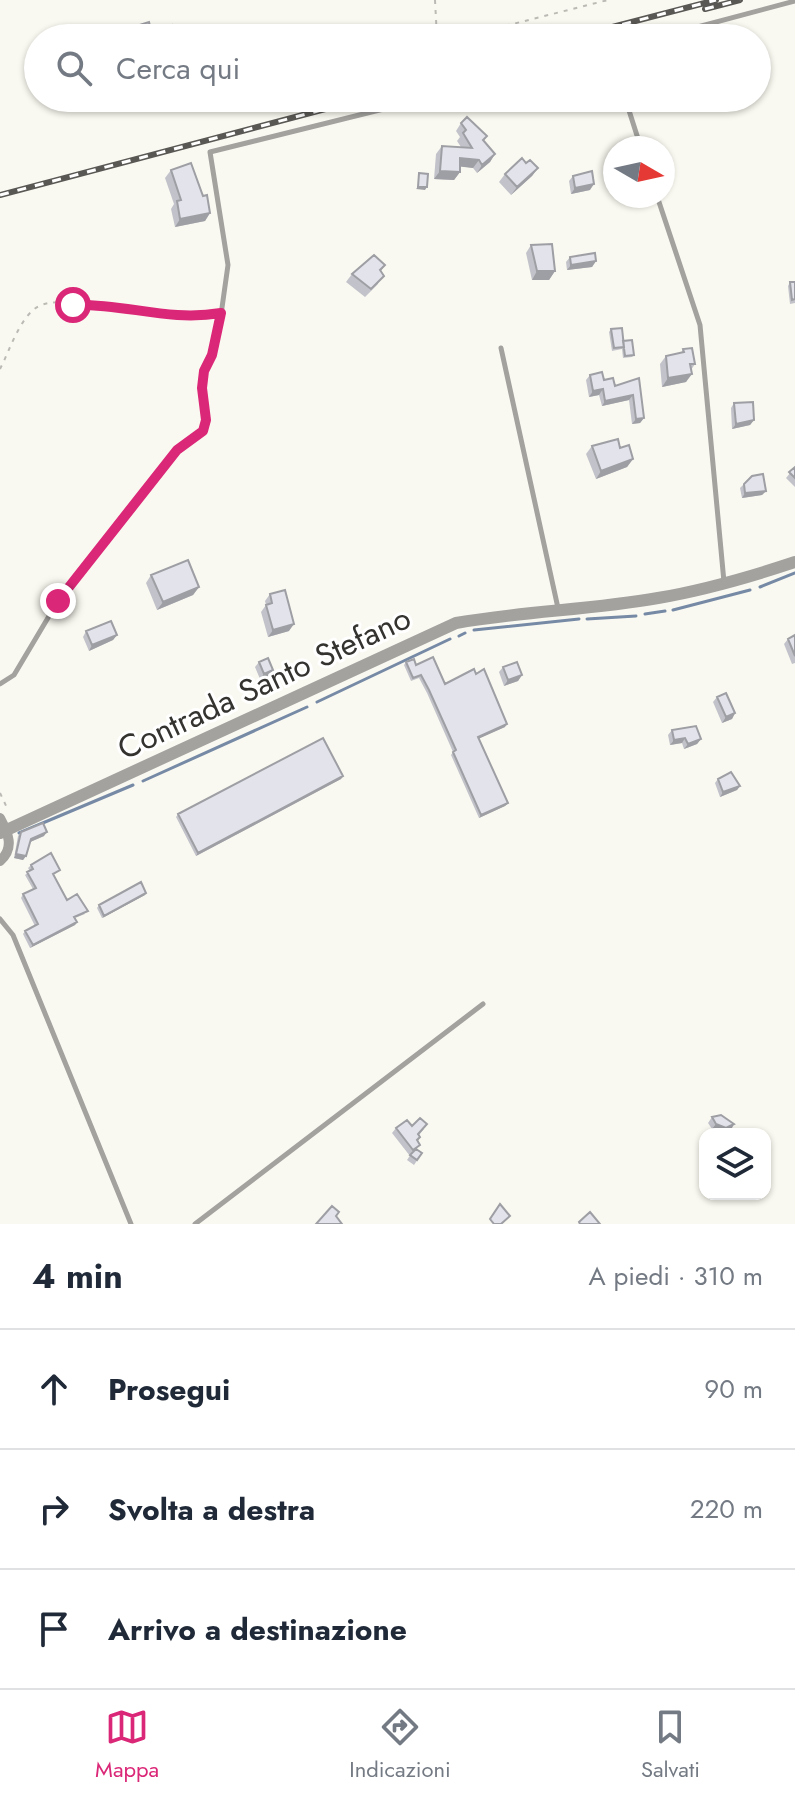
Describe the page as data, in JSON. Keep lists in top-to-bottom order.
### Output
{
  "streets": {
    "street": ["Contrada Santo Stefano"]
  },
  "north": "right",
  "page": {
    "search": "Cerca qui",
    "heading": ["4 min", "A piedi · 310 m"],
    "list": [
      ["Prosegui", "90 m"],
      ["Svolta a destra", "220 m"],
      "Arrivo a destinazione"
    ],
    "nav": ["Mappa", "Indicazioni", "Salvati"]
  }
}
